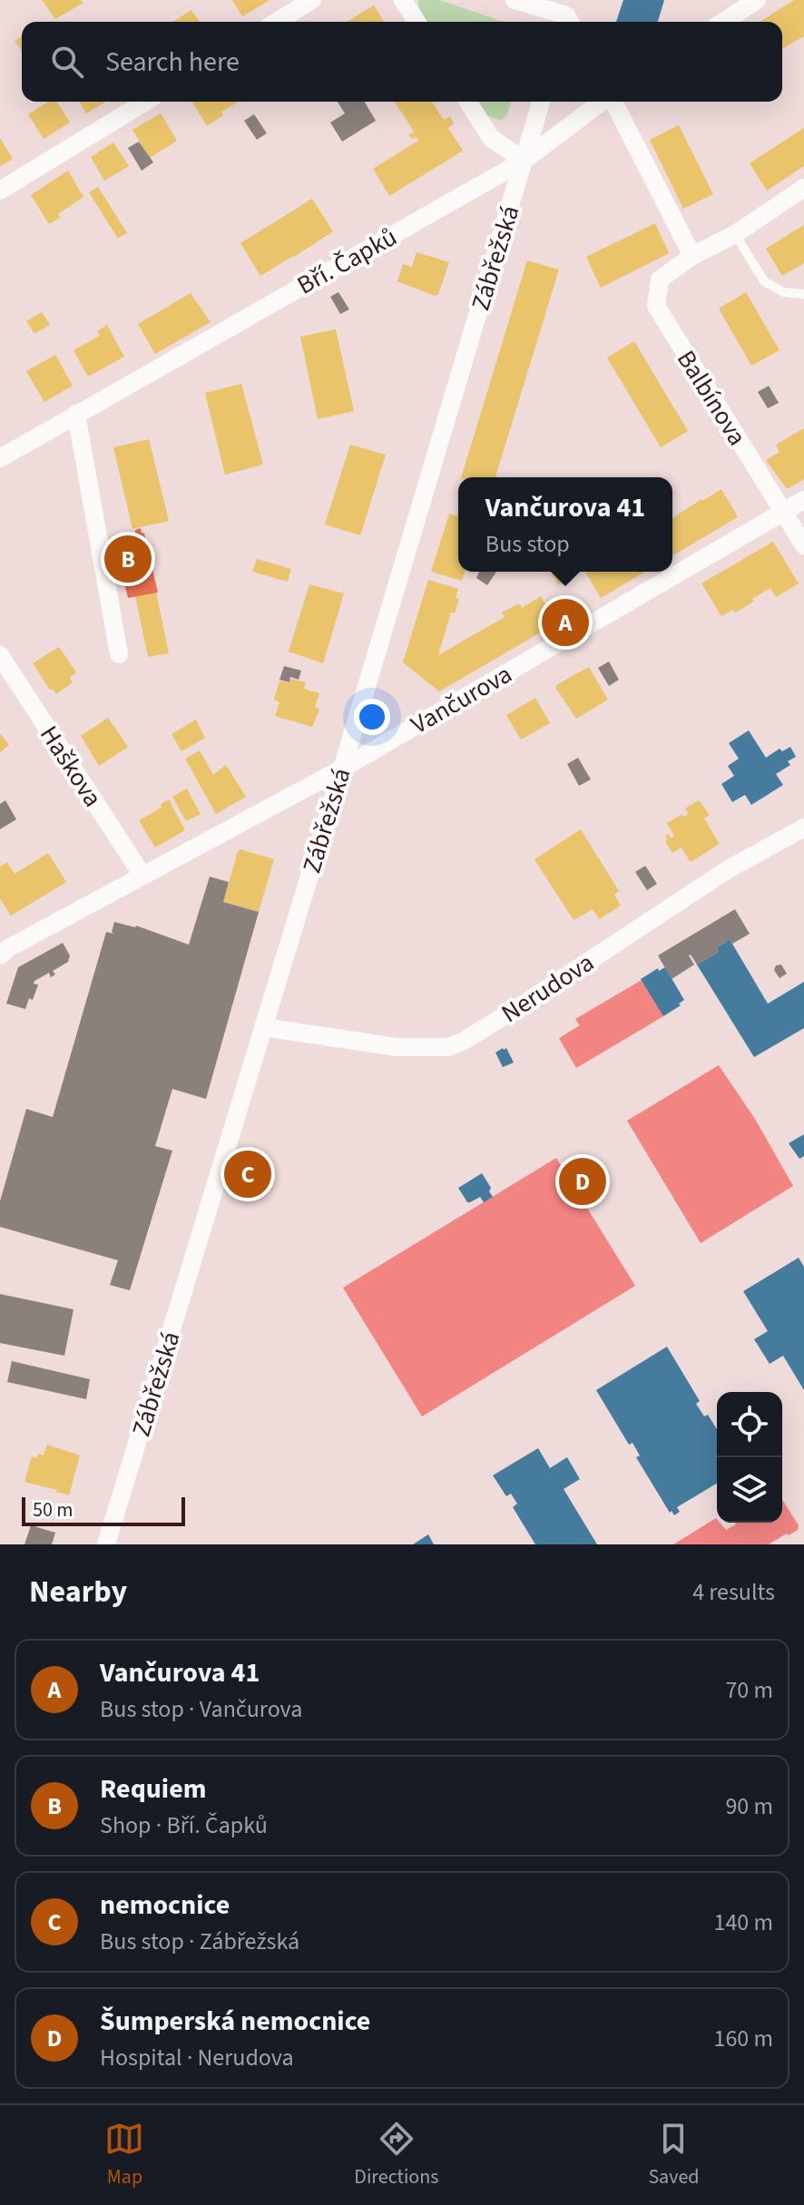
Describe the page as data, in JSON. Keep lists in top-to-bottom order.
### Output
{
  "streets": {
    "street": [
      "Zábřežská",
      "Bří. Čapků",
      "Balbínova",
      "Vančurova",
      "Haškova",
      "Nerudova"
    ]
  },
  "crossings": [
    ["Zábřežská", "Bří. Čapků"],
    ["Zábřežská", "Vančurova"],
    ["Zábřežská", "Nerudova"],
    ["Balbínova", "Vančurova"],
    ["Vančurova", "Haškova"]
  ],
  "scale_bar": "50 m",
  "page": {
    "search": "Search here",
    "popup": ["Vančurova 41", "Bus stop"],
    "pins": [
      "B",
      "A",
      "C",
      "D"
    ],
    "scale": "50 m",
    "heading": ["Nearby", "4 results"],
    "list": [
      {
        "mark": "A",
        "name": "Vančurova 41",
        "note": "Bus stop · Vančurova",
        "value": "70 m"
      },
      {
        "mark": "B",
        "name": "Requiem",
        "note": "Shop · Bří. Čapků",
        "value": "90 m"
      },
      {
        "mark": "C",
        "name": "nemocnice",
        "note": "Bus stop · Zábřežská",
        "value": "140 m"
      },
      {
        "mark": "D",
        "name": "Šumperská nemocnice",
        "note": "Hospital · Nerudova",
        "value": "160 m"
      }
    ],
    "nav": ["Map", "Directions", "Saved"]
  }
}
